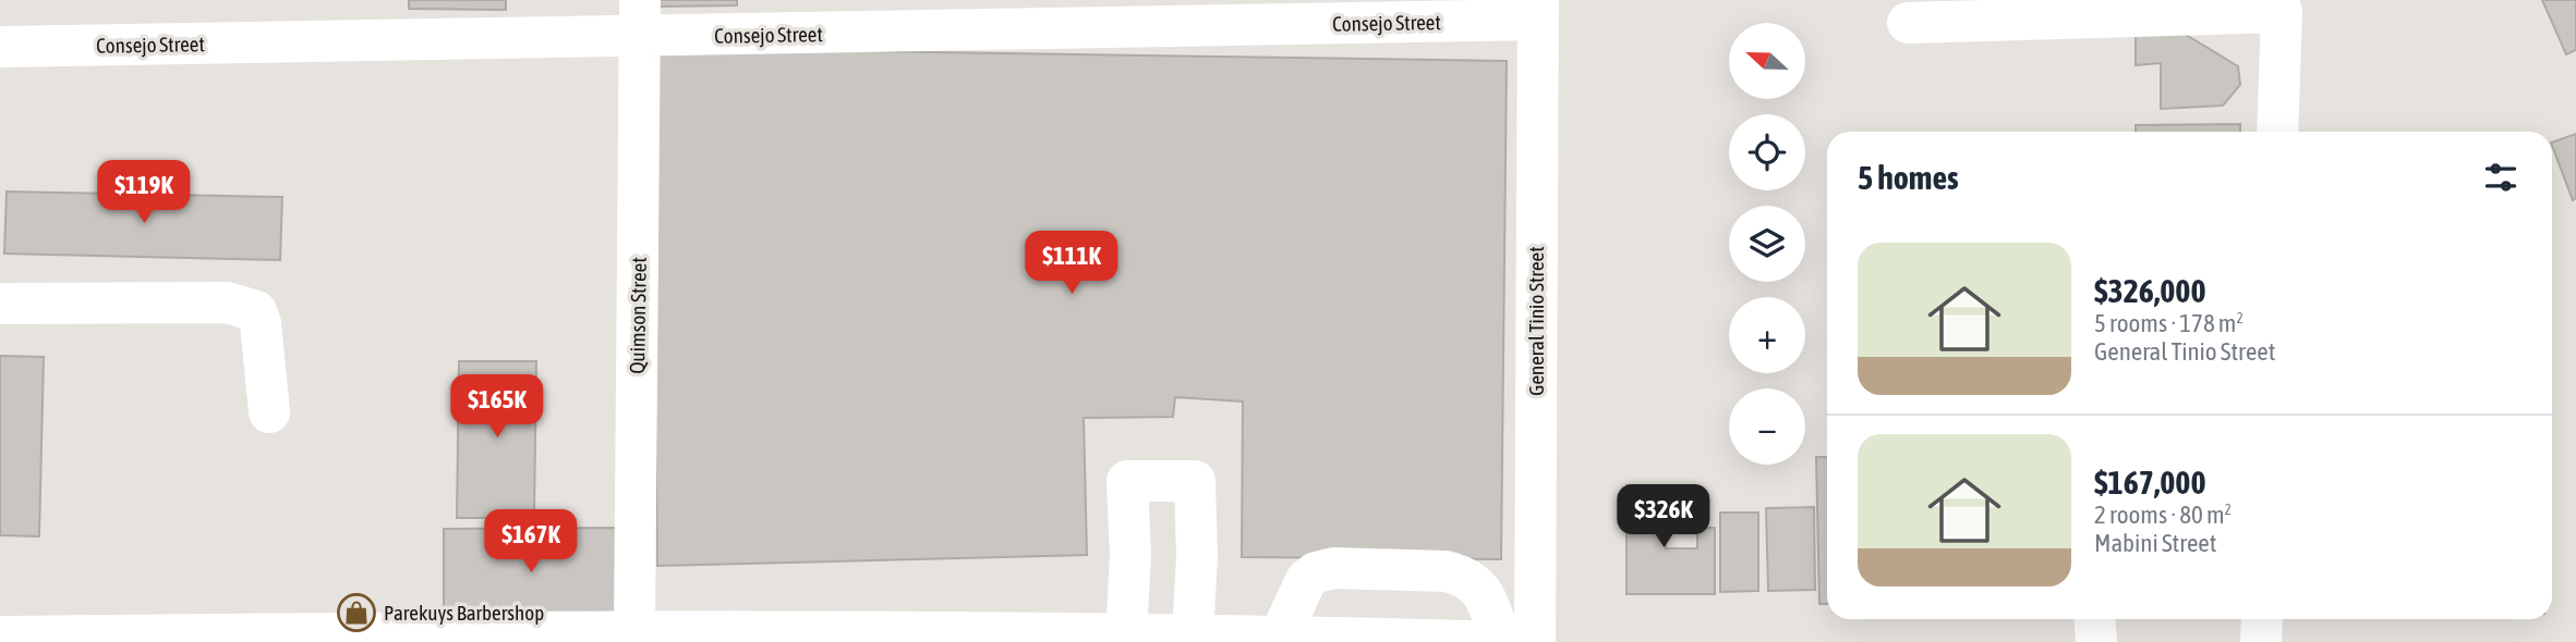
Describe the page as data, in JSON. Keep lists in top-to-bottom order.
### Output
{
  "streets": {
    "street": ["Consejo Street", "Quimson Street", "General Tinio Street"]
  },
  "crossings": [
    ["Consejo Street", "Quimson Street"],
    ["Consejo Street", "General Tinio Street"]
  ],
  "places": {
    "shop": ["Parekuys Barbershop"]
  },
  "north": "left",
  "page": {
    "map_buttons": ["+", "−"],
    "heading": "5 homes",
    "price": [
      "$119K",
      "$111K",
      "$165K",
      "$326K",
      "$167K"
    ],
    "list": [
      {
        "name": "$326,000",
        "note": "5 rooms · 178 m² · General Tinio Street"
      },
      {
        "name": "$167,000",
        "note": "2 rooms · 80 m² · Mabini Street"
      }
    ]
  }
}
